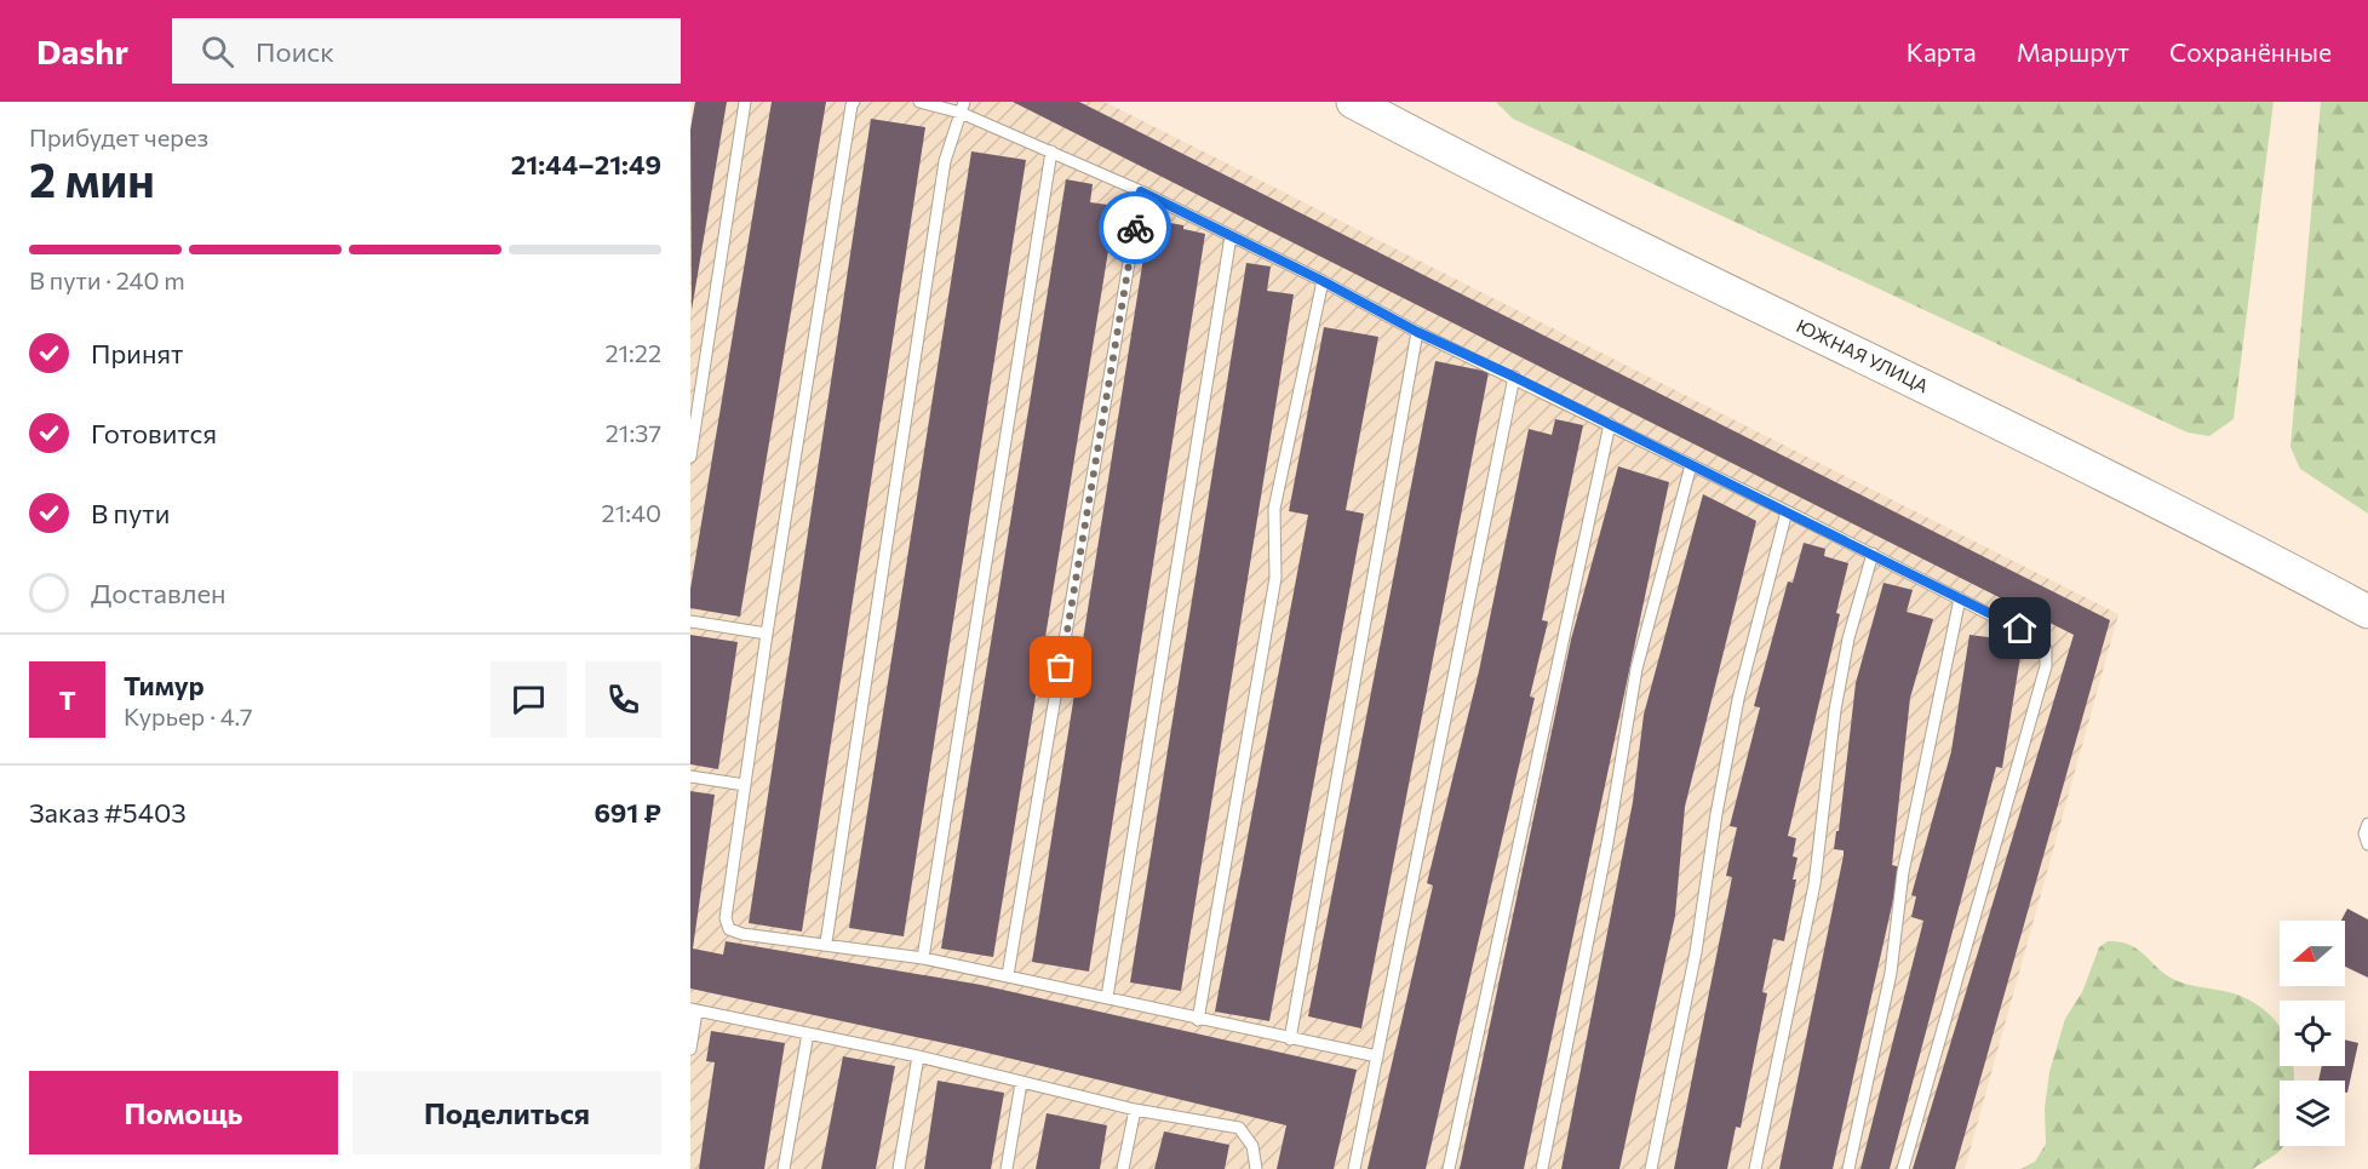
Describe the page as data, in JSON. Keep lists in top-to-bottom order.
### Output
{
  "streets": {
    "main road": ["ЮЖНАЯ УЛИЦА"]
  },
  "north": "left",
  "page": {
    "header": "Dashr",
    "search": "Поиск",
    "nav": ["Карта", "Маршрут", "Сохранённые"],
    "heading": ["2 мин", "Прибудет через", "21:44–21:49"],
    "panel": [
      "Тимур",
      "Курьер · 4.7",
      "Заказ #5403",
      "691 ₽"
    ],
    "bar": "В пути · 240 m",
    "list": [
      ["Принят", "21:22"],
      ["Готовится", "21:37"],
      ["В пути", "21:40"],
      "Доставлен"
    ],
    "round": "Т",
    "buttons": ["Помощь", "Поделиться"]
  }
}
